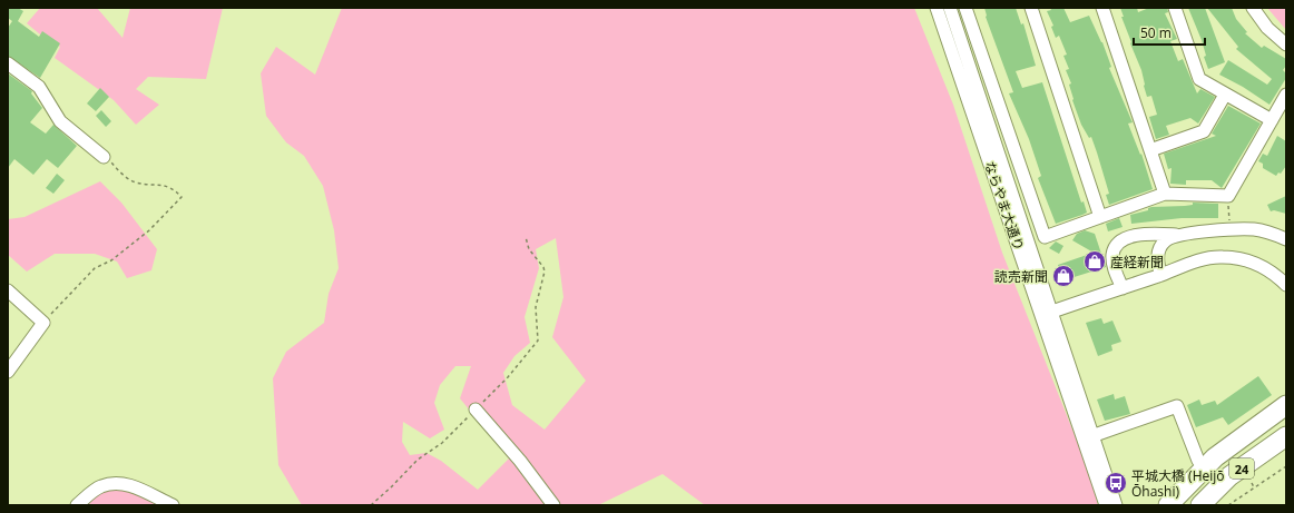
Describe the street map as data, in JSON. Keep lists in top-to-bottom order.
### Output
{
  "streets": {
    "highway": ["24"],
    "street": ["ならやま大通り"]
  },
  "places": {
    "shop": ["産経新聞", "読売新聞"],
    "bus stop": ["平城大橋 (Heijō Ōhashi)"]
  },
  "scale_bar": "50 m"
}
